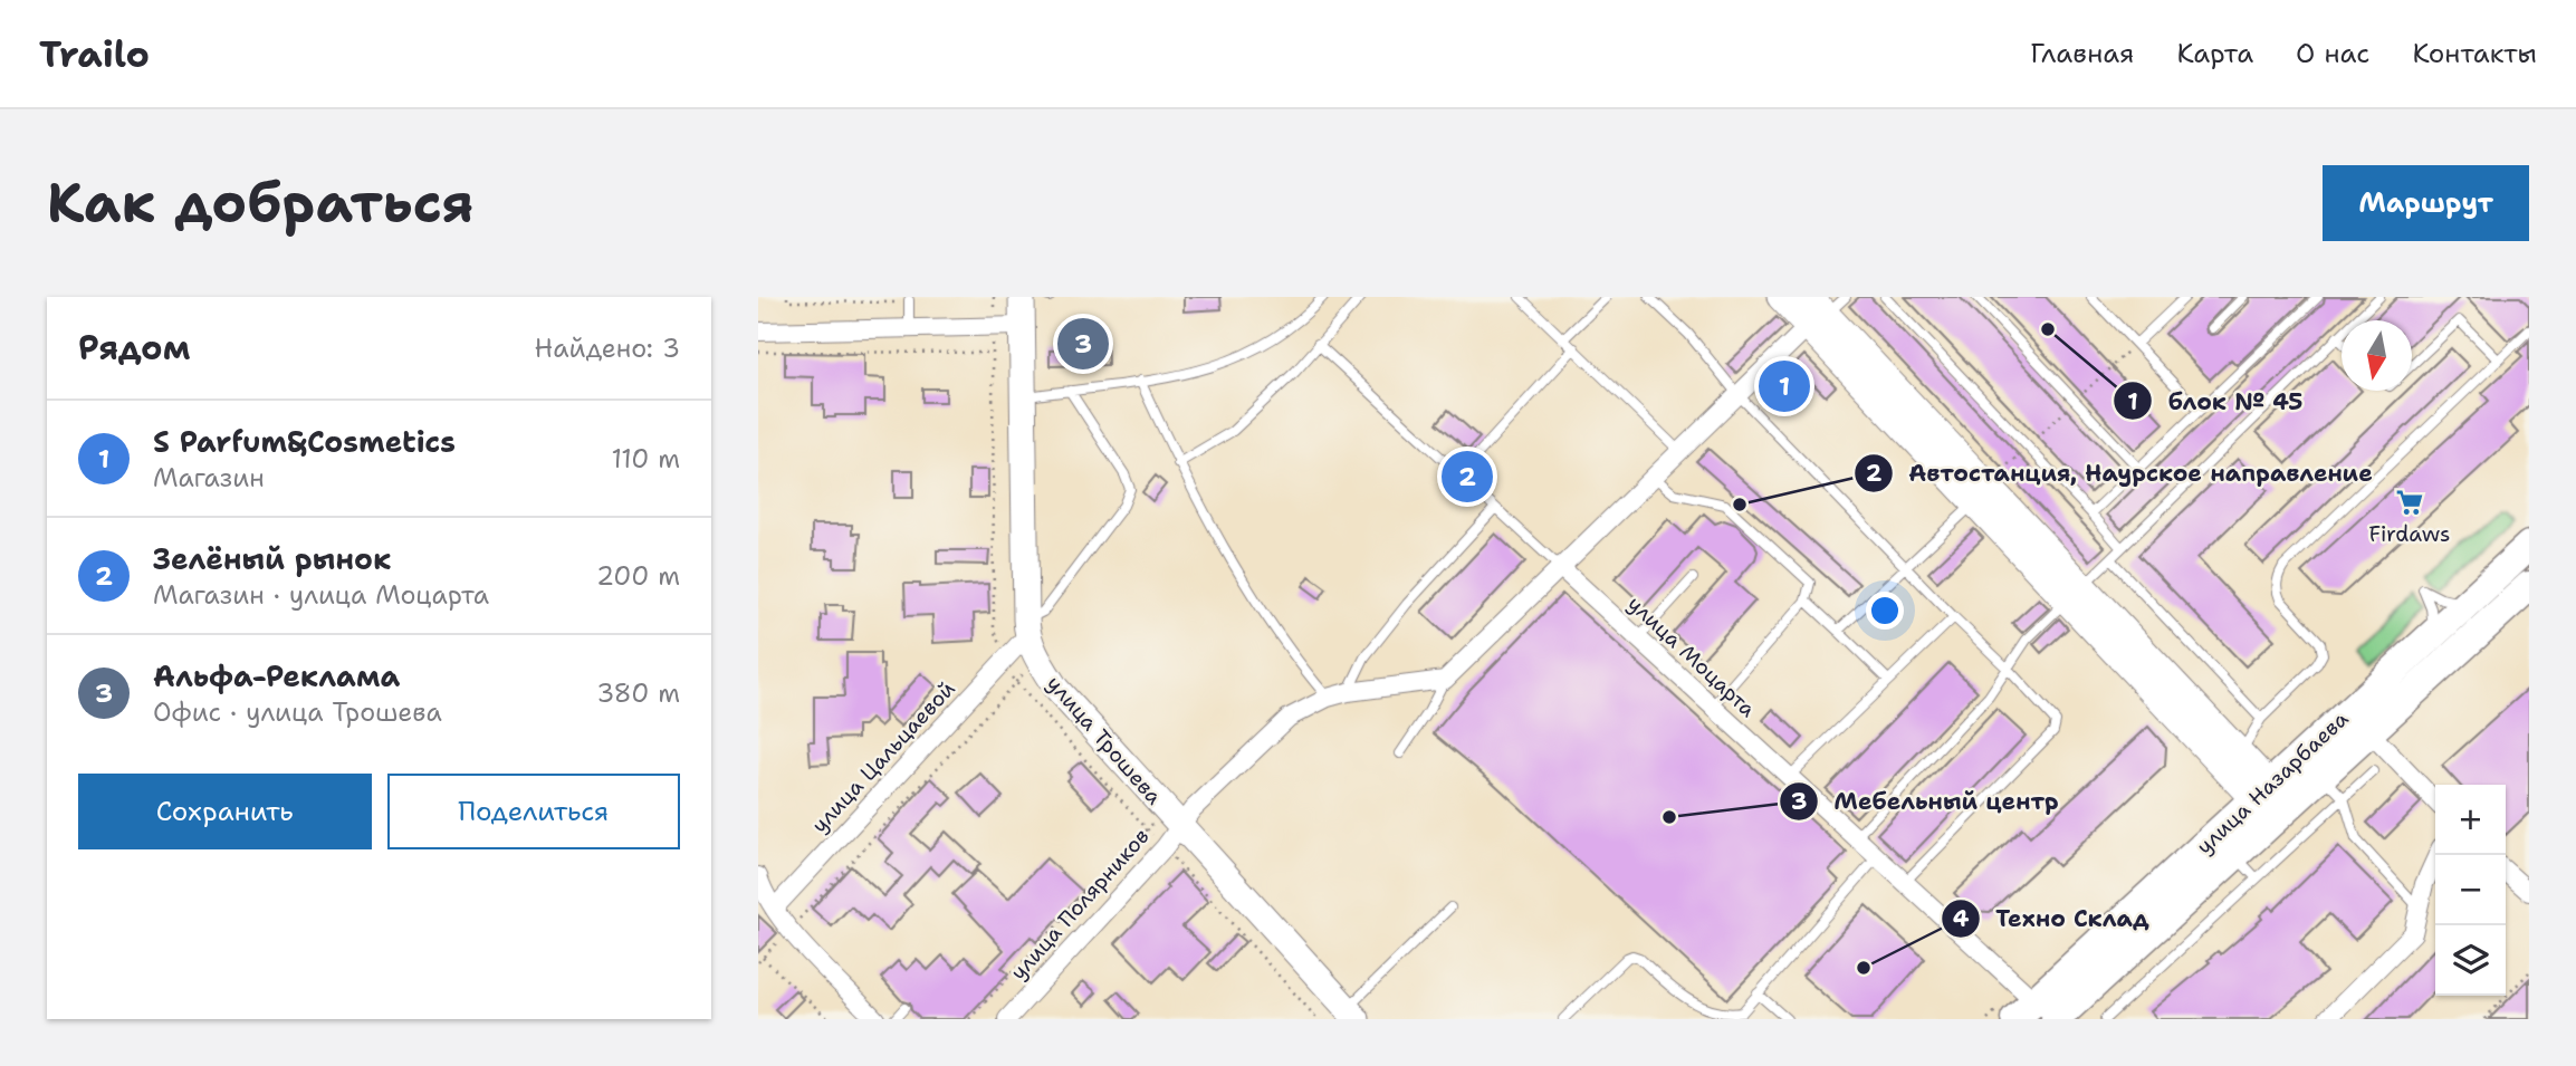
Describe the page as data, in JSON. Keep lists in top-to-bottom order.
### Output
{
  "streets": {
    "main road": ["улица Назарбаева"],
    "street": [
      "улица Моцарта",
      "улица Трошева",
      "улица Цальцаевой",
      "улица Полярников"
    ]
  },
  "crossings": [
    ["улица Моцарта", "улица Назарбаева"],
    ["улица Трошева", "улица Цальцаевой"],
    ["улица Трошева", "улица Полярников"]
  ],
  "places": {
    "other": [
      "блок № 45",
      "Автостанция, Наурское направление",
      "Мебельный центр",
      "Техно Склад"
    ],
    "supermarket": ["Firdaws"]
  },
  "north": "bottom",
  "page": {
    "header": "Trailo",
    "nav": [
      "Главная",
      "Карта",
      "О нас",
      "Контакты"
    ],
    "buttons": [
      "Маршрут",
      ["Сохранить", "Поделиться"]
    ],
    "title": "Как добраться",
    "heading": ["Рядом", "Найдено: 3"],
    "pins": ["3", "1", "2"],
    "list": [
      {
        "mark": "1",
        "name": "S Parfum&Cosmetics",
        "note": "Магазин",
        "value": "110 m"
      },
      {
        "mark": "2",
        "name": "Зелёный рынок",
        "note": "Магазин · улица Моцарта",
        "value": "200 m"
      },
      {
        "mark": "3",
        "name": "Альфа-Реклама",
        "note": "Офис · улица Трошева",
        "value": "380 m"
      }
    ],
    "map_buttons": ["+", "−"]
  }
}
